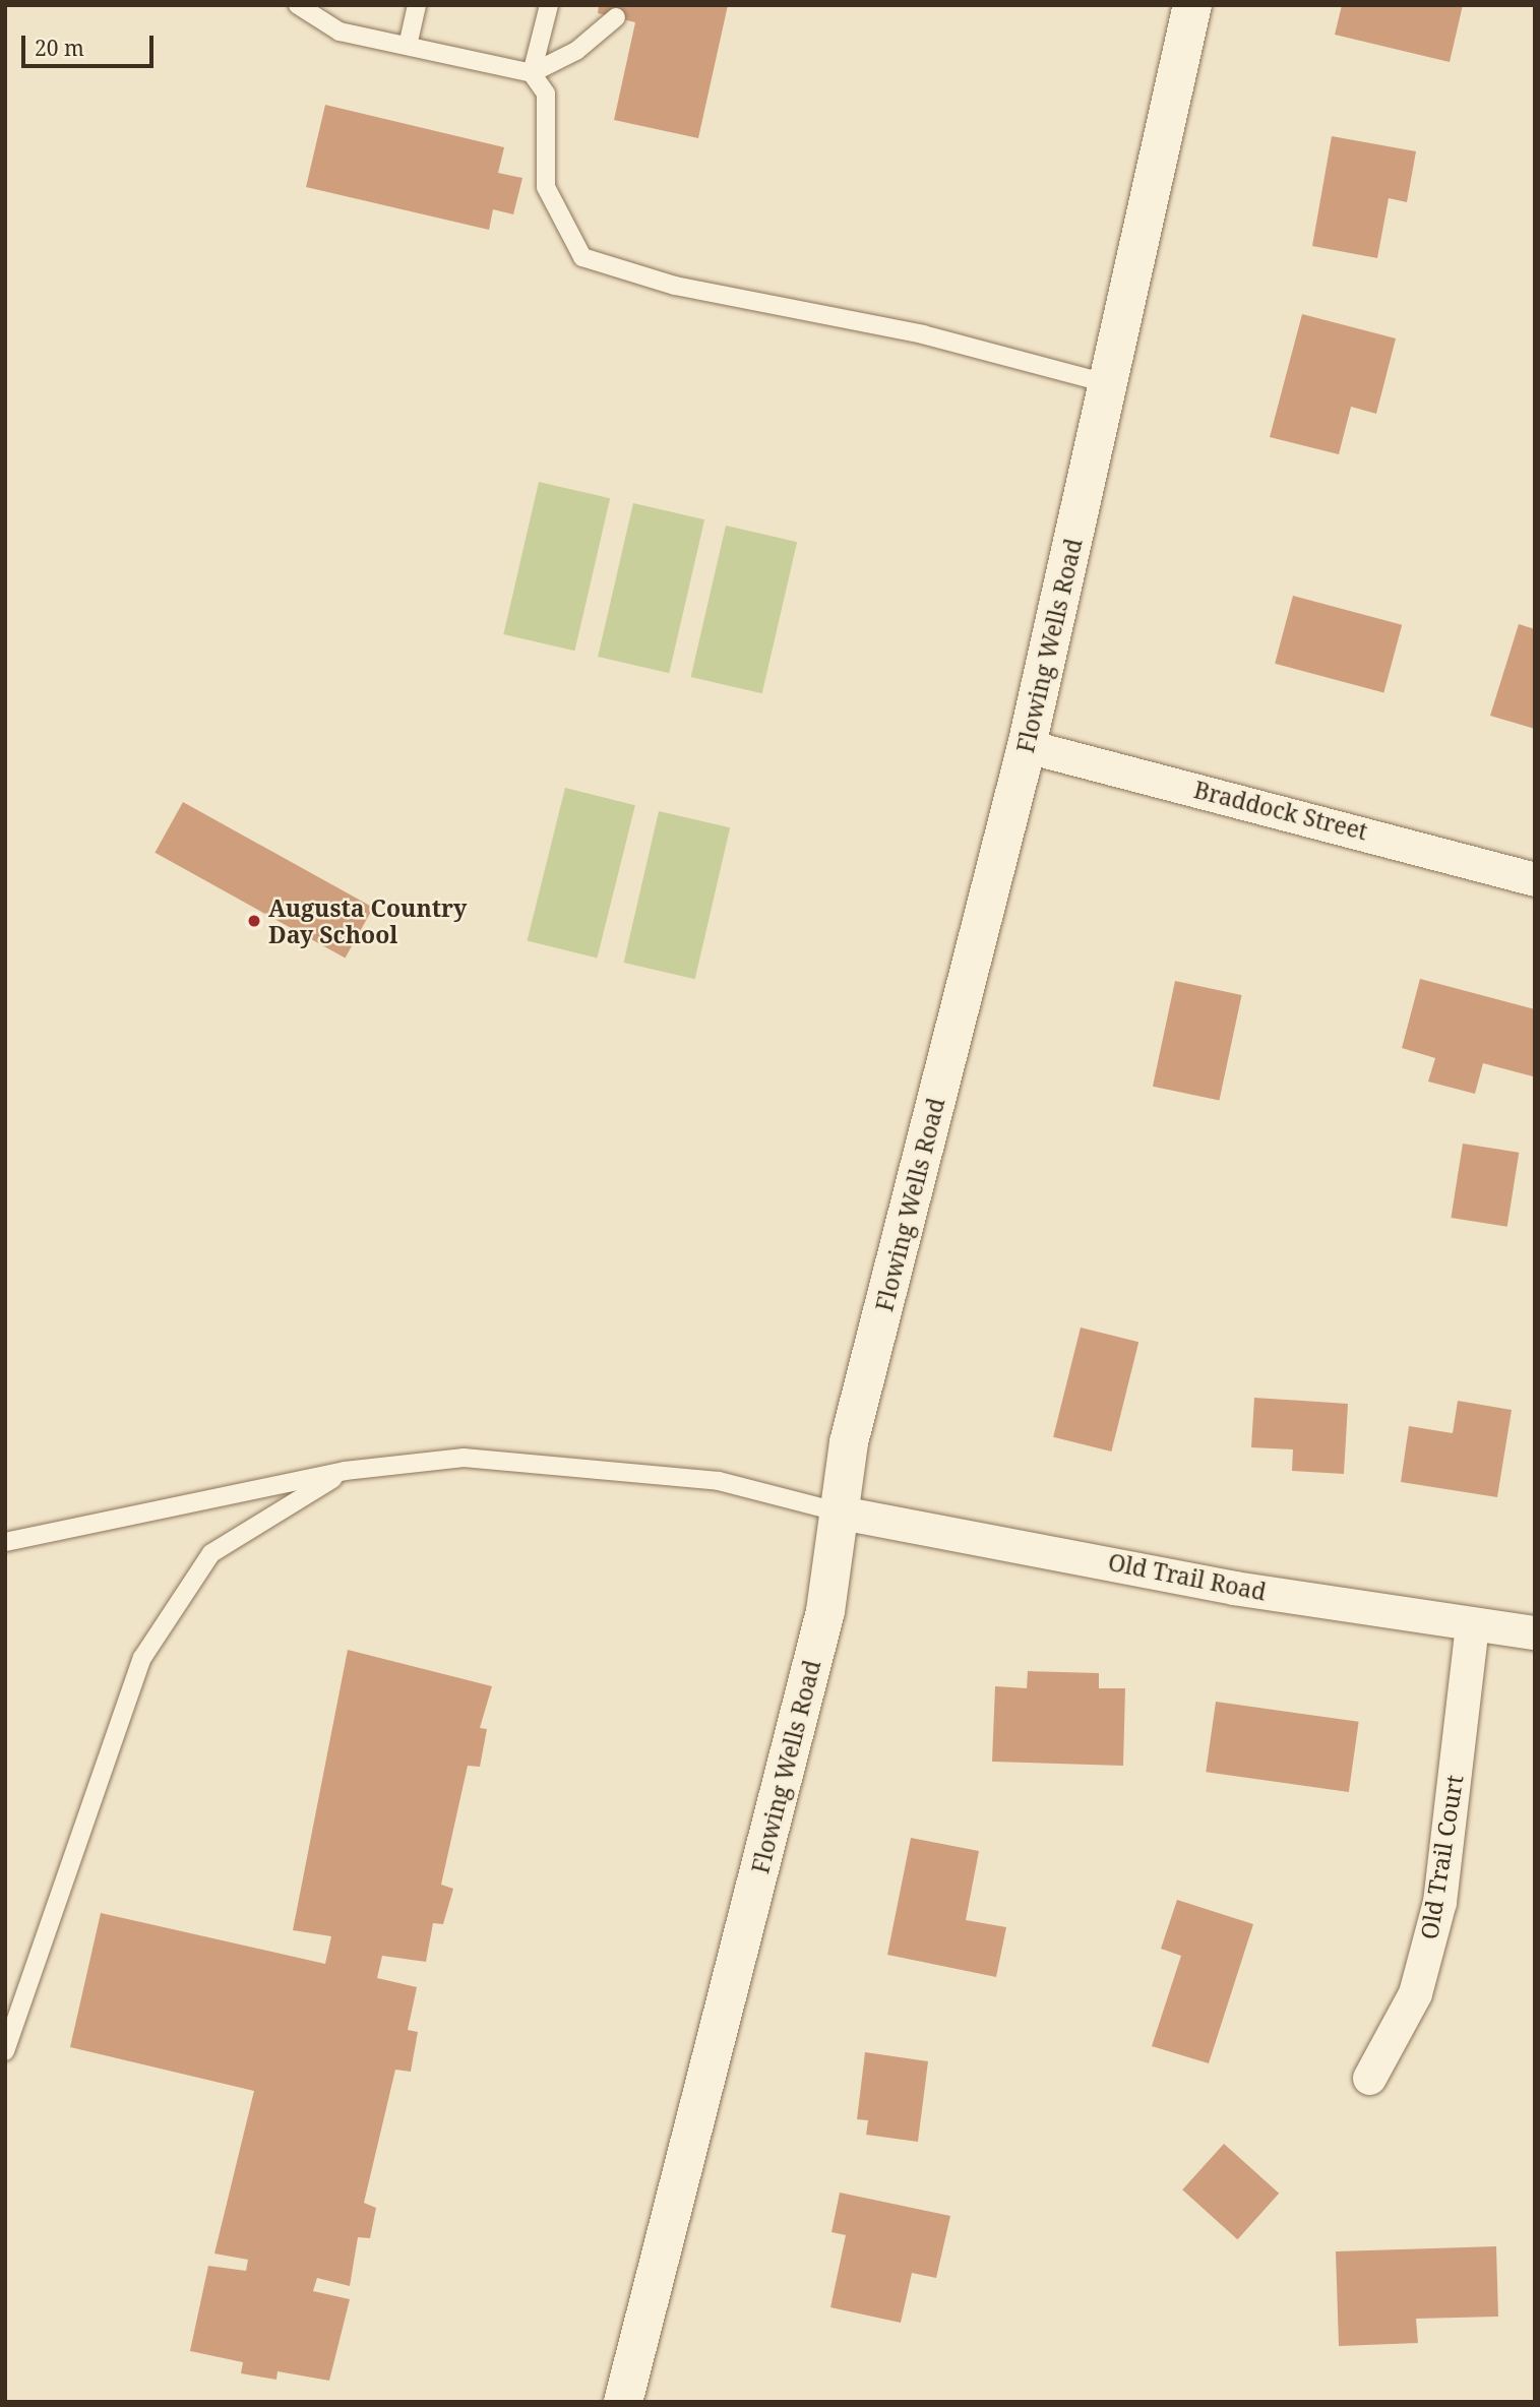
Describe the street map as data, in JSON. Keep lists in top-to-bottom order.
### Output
{
  "streets": {
    "main road": ["Flowing Wells Road"],
    "street": ["Braddock Street", "Old Trail Road", "Old Trail Court"]
  },
  "crossings": [
    ["Flowing Wells Road", "Braddock Street"],
    ["Flowing Wells Road", "Old Trail Road"],
    ["Old Trail Road", "Old Trail Court"]
  ],
  "places": ["Augusta Country Day School"],
  "scale_bar": "20 m"
}
